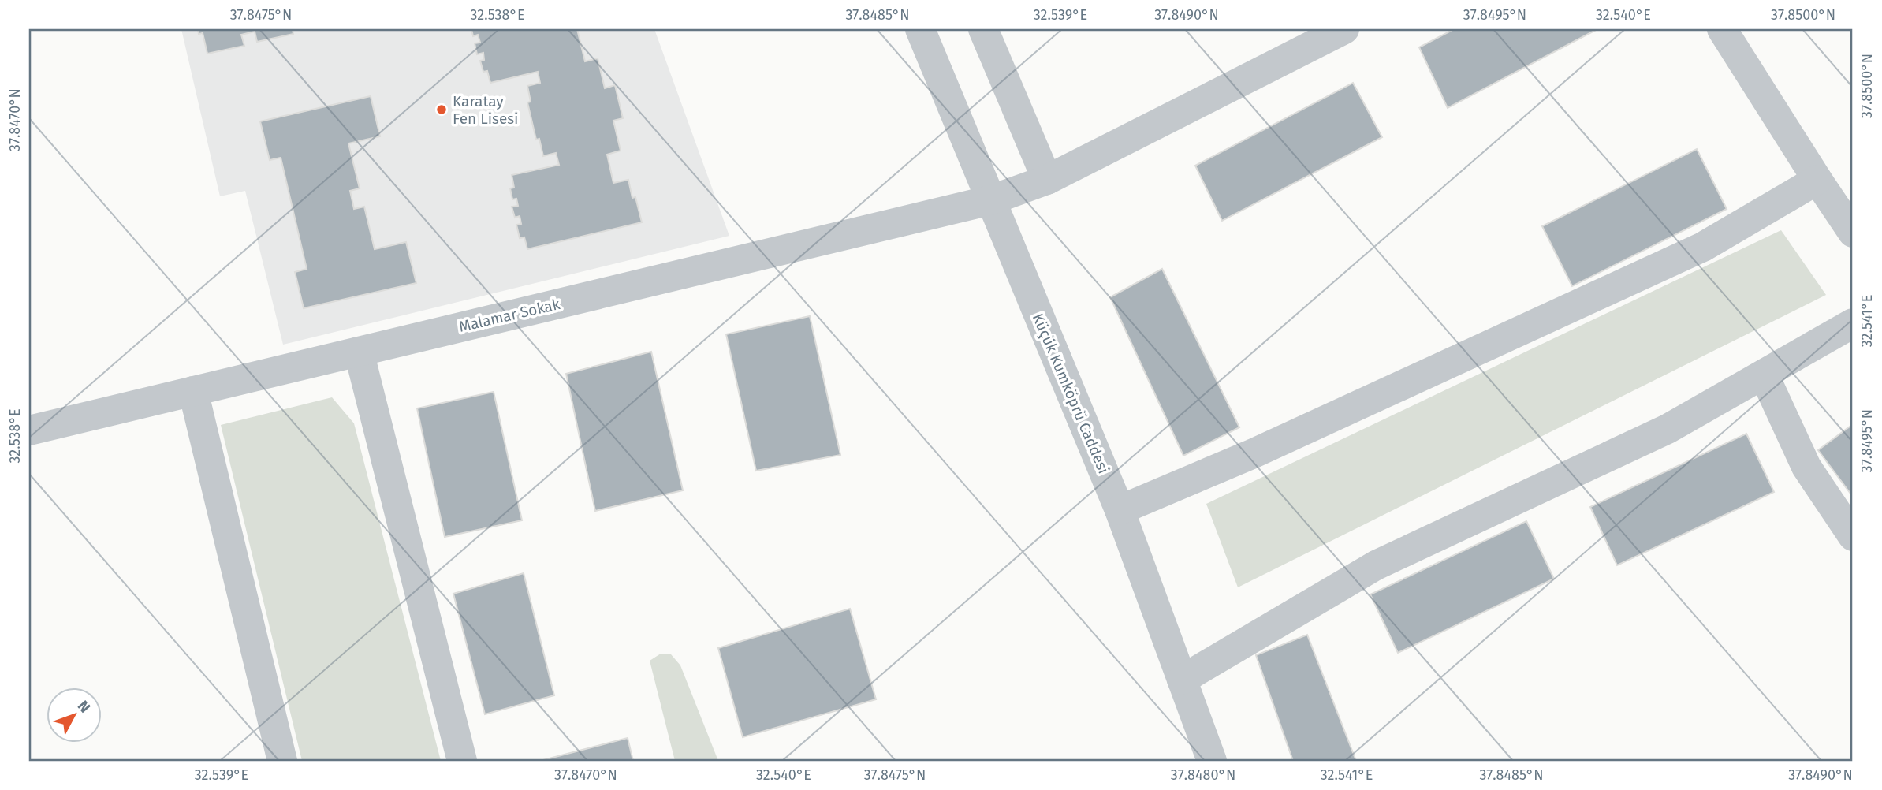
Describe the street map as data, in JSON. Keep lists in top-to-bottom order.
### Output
{
  "streets": {
    "street": ["Malamar Sokak", "Küçük Kumköprü Caddesi"]
  },
  "crossings": [
    ["Malamar Sokak", "Küçük Kumköprü Caddesi"]
  ],
  "places": ["Karatay Fen Lisesi"],
  "north": "top right",
  "coordinates": [
    "37.8475°N",
    "32.538°E",
    "37.8485°N",
    "32.539°E",
    "37.8490°N",
    "37.8495°N",
    "32.540°E",
    "37.8500°N",
    "37.8470°N",
    "32.541°E",
    "37.8480°N"
  ]
}
